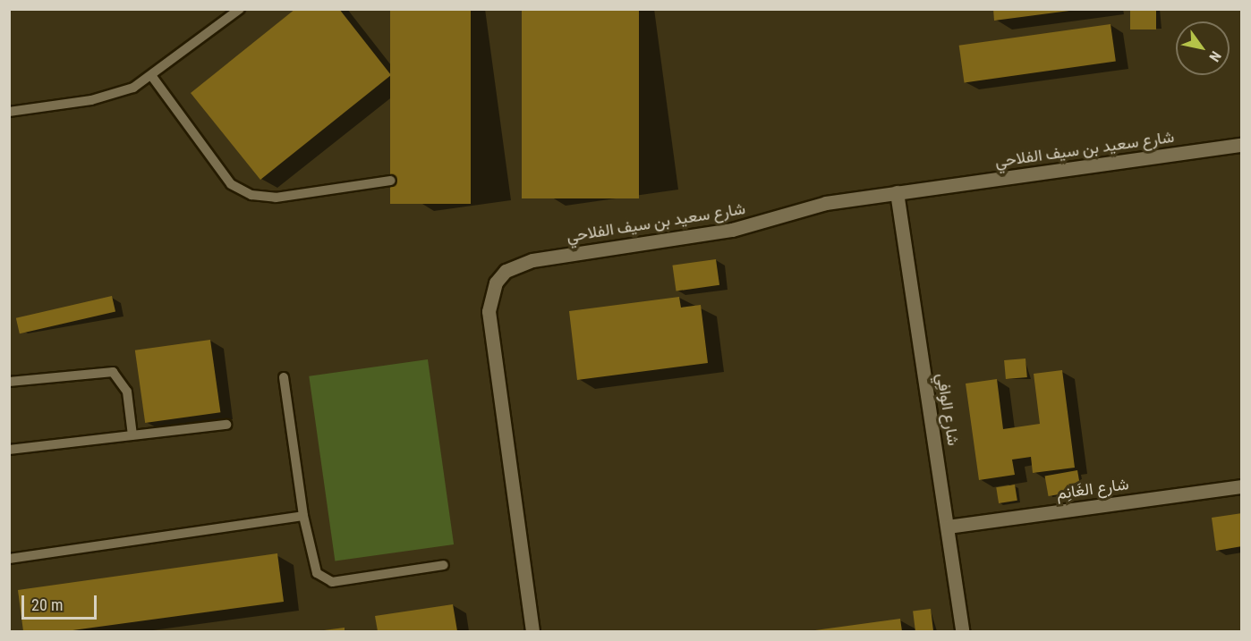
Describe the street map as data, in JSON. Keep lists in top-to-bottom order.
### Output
{
  "streets": {
    "street": ["شارع سعيد بن سيف الفلاحي", "شارع الوافِي", "شارع الغَانِم"]
  },
  "crossings": [
    ["شارع سعيد بن سيف الفلاحي", "شارع الوافِي"],
    ["شارع الوافِي", "شارع الغَانِم"]
  ],
  "scale_bar": "20 m",
  "north": "bottom right"
}
